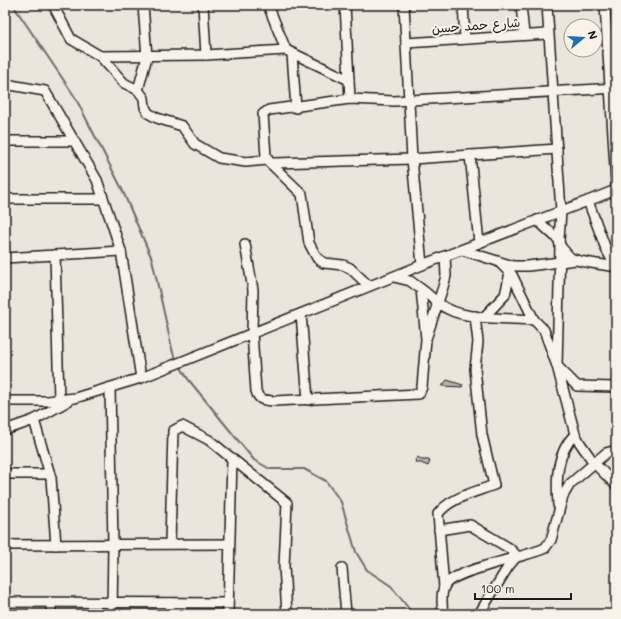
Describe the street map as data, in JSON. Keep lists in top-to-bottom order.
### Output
{
  "streets": {
    "street": ["شارع حمد حسن"]
  },
  "scale_bar": "100 m",
  "north": "right"
}
